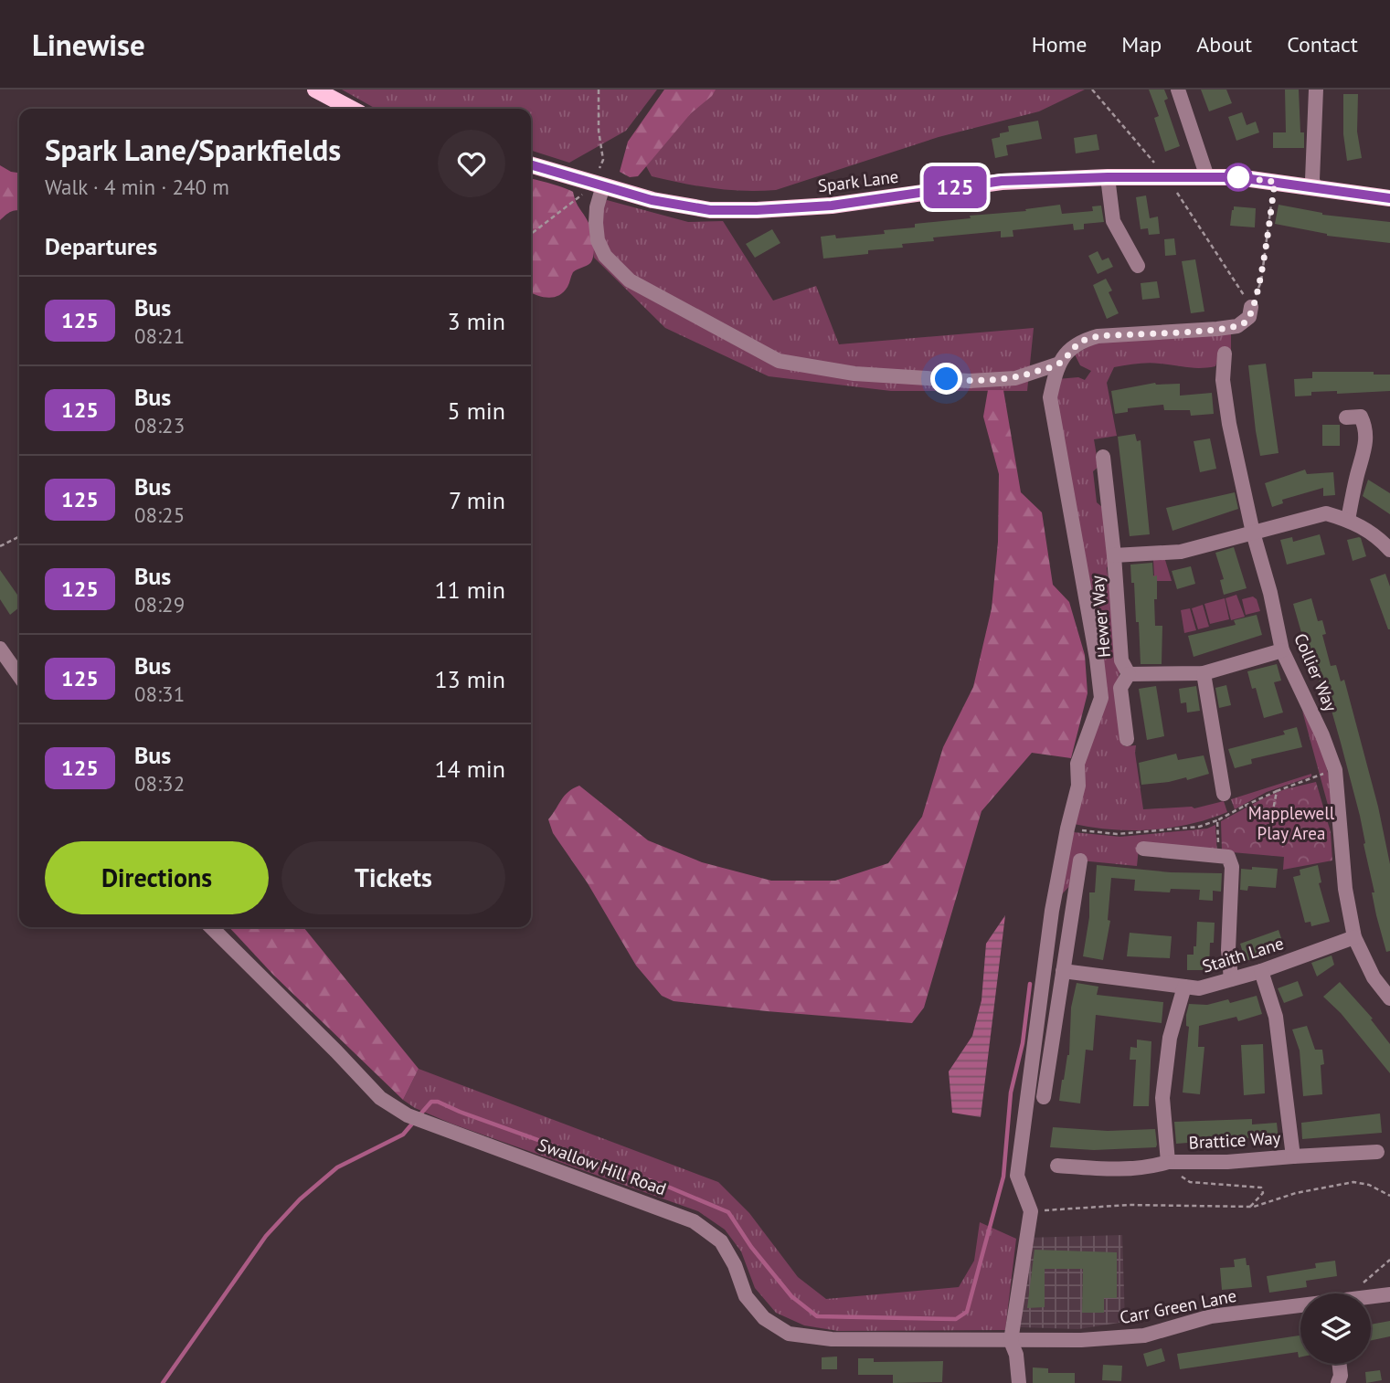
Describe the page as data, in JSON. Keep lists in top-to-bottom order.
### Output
{
  "streets": {
    "main road": ["Spark Lane"],
    "street": [
      "Hewer Way",
      "Collier Way",
      "Staith Lane",
      "Brattice Way",
      "Swallow Hill Road",
      "Carr Green Lane"
    ]
  },
  "crossings": [
    ["Hewer Way", "Collier Way"],
    ["Collier Way", "Staith Lane"],
    ["Staith Lane", "Brattice Way"],
    ["Swallow Hill Road", "Carr Green Lane"]
  ],
  "parks": ["Mapplewell Play Area"],
  "lines": ["bus line 125"],
  "page": {
    "header": "Linewise",
    "nav": [
      "Home",
      "Map",
      "About",
      "Contact"
    ],
    "on_map": "125",
    "heading": [
      ["Spark Lane/Sparkfields", "Walk · 4 min · 240 m"],
      "Departures"
    ],
    "list": [
      {
        "mark": "125",
        "name": "Bus",
        "note": "08:21",
        "value": "3 min"
      },
      {
        "mark": "125",
        "name": "Bus",
        "note": "08:23",
        "value": "5 min"
      },
      {
        "mark": "125",
        "name": "Bus",
        "note": "08:25",
        "value": "7 min"
      },
      {
        "mark": "125",
        "name": "Bus",
        "note": "08:29",
        "value": "11 min"
      },
      {
        "mark": "125",
        "name": "Bus",
        "note": "08:31",
        "value": "13 min"
      },
      {
        "mark": "125",
        "name": "Bus",
        "note": "08:32",
        "value": "14 min"
      }
    ],
    "buttons": ["Directions", "Tickets"]
  }
}
